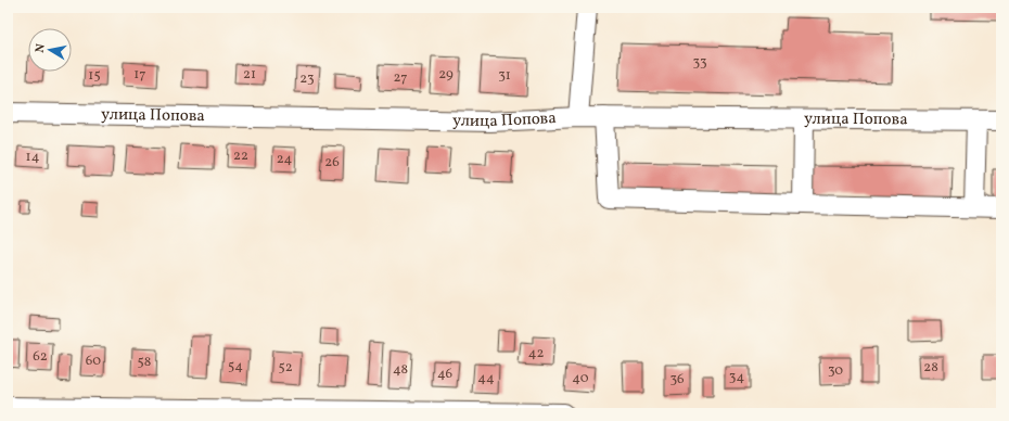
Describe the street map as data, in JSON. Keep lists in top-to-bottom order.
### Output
{
  "streets": {
    "street": ["улица Попова"]
  },
  "house_numbers": [
    "33",
    "17",
    "21",
    "29",
    "15",
    "31",
    "27",
    "23",
    "22",
    "14",
    "24",
    "26",
    "42",
    "62",
    "60",
    "58",
    "54",
    "52",
    "28",
    "48",
    "30",
    "46",
    "34",
    "44",
    "40",
    "36"
  ],
  "north": "left"
}
